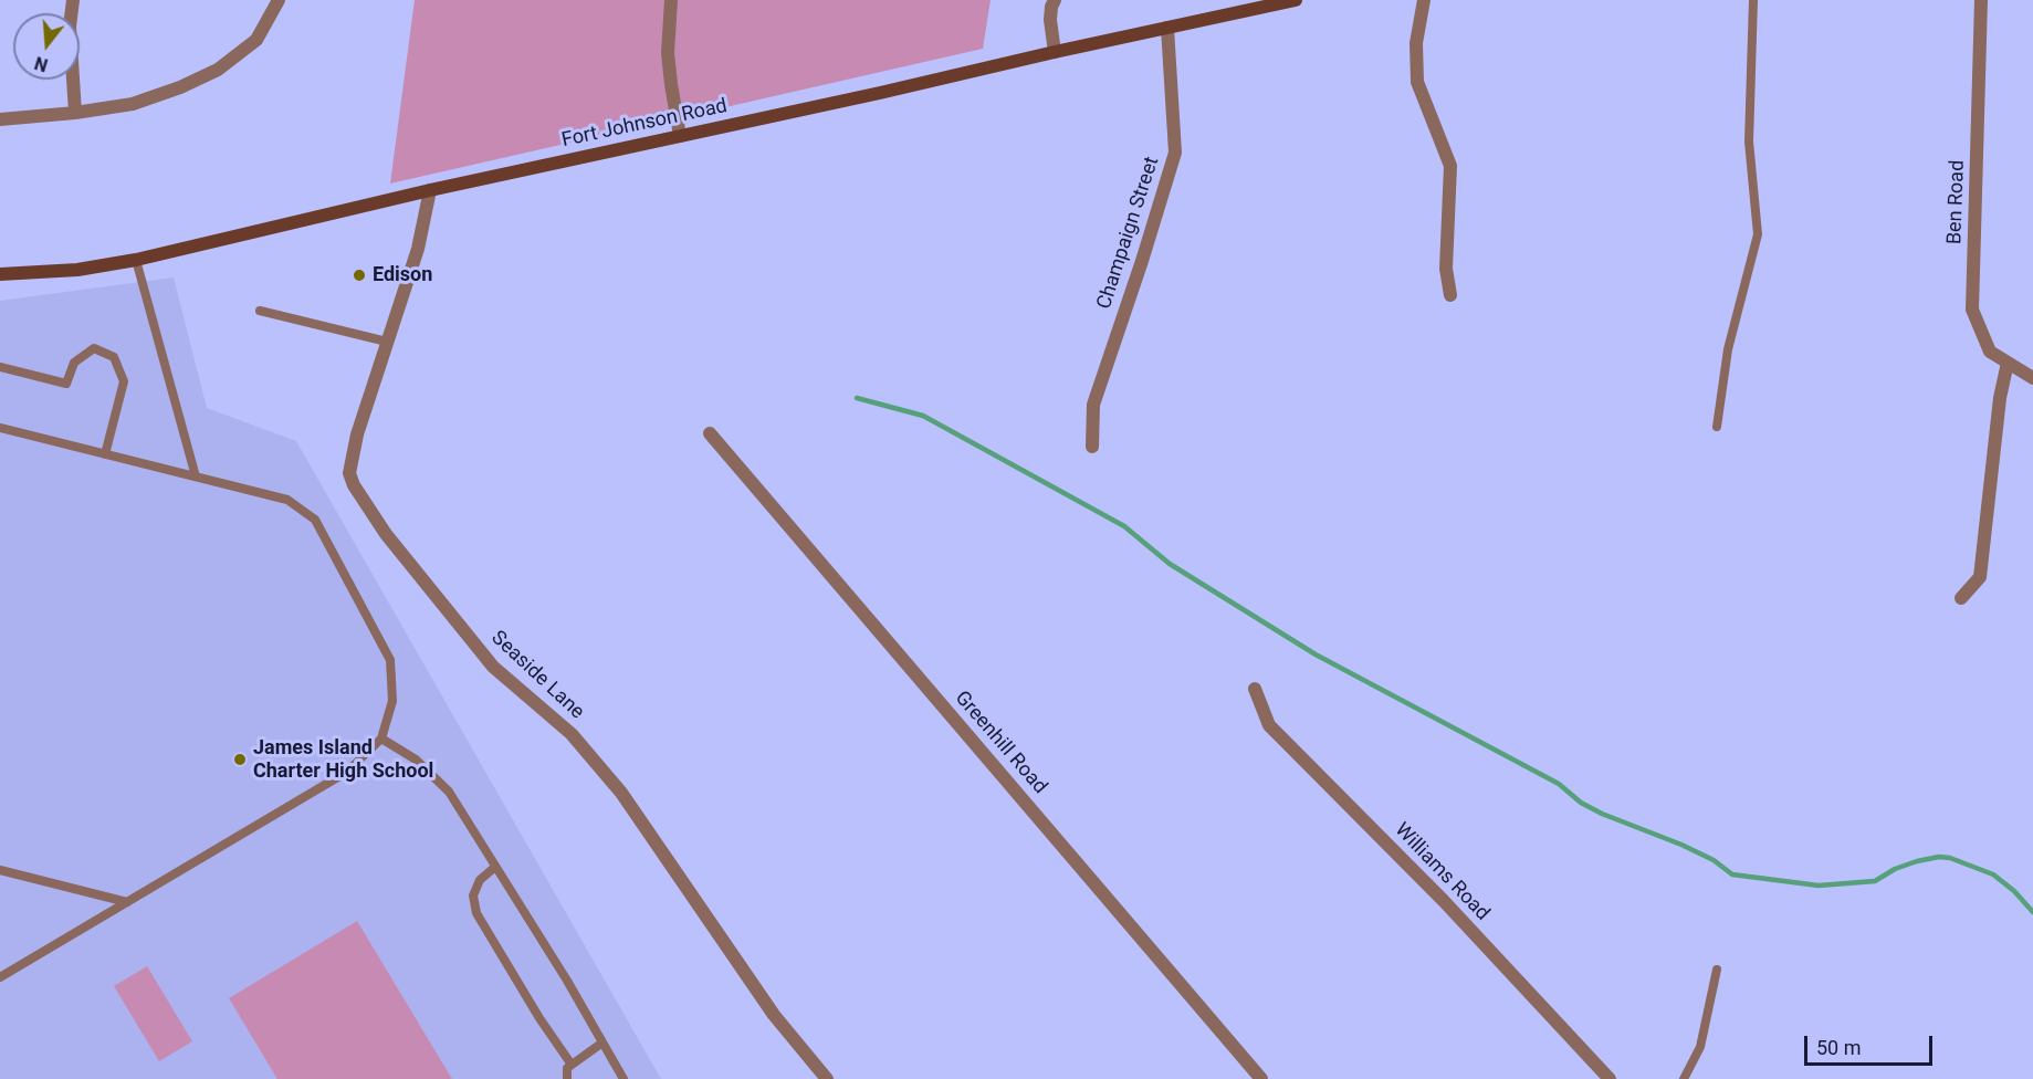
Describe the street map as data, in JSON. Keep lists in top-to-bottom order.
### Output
{
  "streets": {
    "main road": ["Fort Johnson Road"],
    "street": [
      "Ben Road",
      "Champaign Street",
      "Seaside Lane",
      "Greenhill Road",
      "Williams Road"
    ]
  },
  "crossings": [
    ["Fort Johnson Road", "Champaign Street"],
    ["Fort Johnson Road", "Seaside Lane"]
  ],
  "places": ["Edison", "James Island Charter High School"],
  "scale_bar": "50 m",
  "north": "bottom"
}
